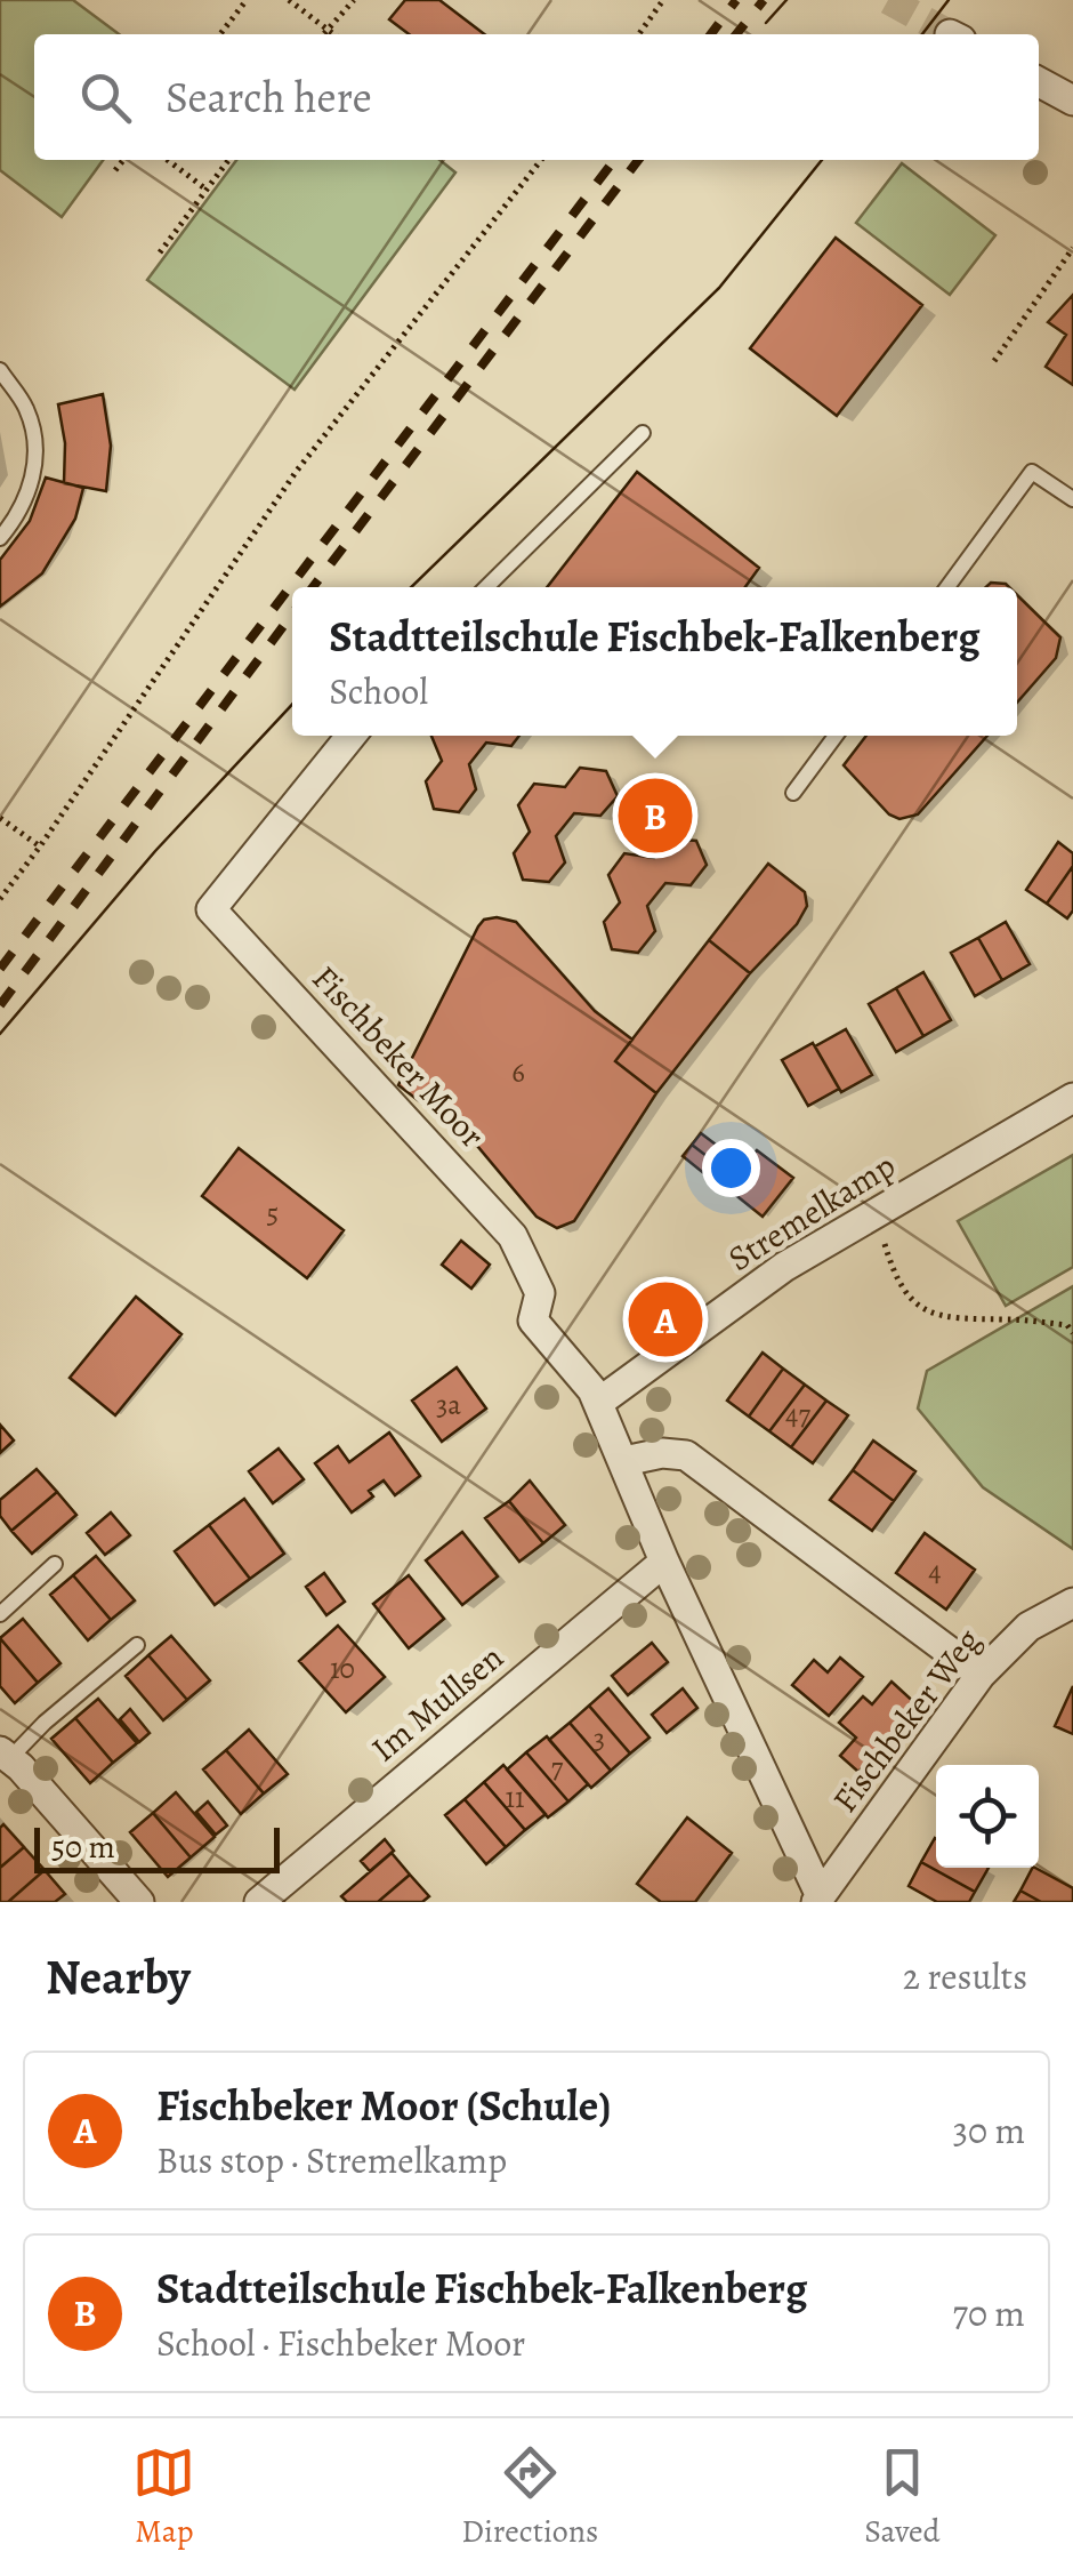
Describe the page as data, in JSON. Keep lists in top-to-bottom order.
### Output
{
  "streets": {
    "street": [
      "Fischbeker Moor",
      "Stremelkamp",
      "Im Mullsen",
      "Fischbeker Weg"
    ]
  },
  "crossings": [
    ["Fischbeker Moor", "Stremelkamp"],
    ["Fischbeker Moor", "Im Mullsen"],
    ["Fischbeker Moor", "Fischbeker Weg"]
  ],
  "house_numbers": [
    "6",
    "5",
    "3a",
    "47",
    "4",
    "10",
    "3",
    "7",
    "11"
  ],
  "scale_bar": "50 m",
  "page": {
    "search": "Search here",
    "popup": ["Stadtteilschule Fischbek-Falkenberg", "School"],
    "pins": ["B", "A"],
    "scale": "50 m",
    "heading": ["Nearby", "2 results"],
    "list": [
      {
        "mark": "A",
        "name": "Fischbeker Moor (Schule)",
        "note": "Bus stop · Stremelkamp",
        "value": "30 m"
      },
      {
        "mark": "B",
        "name": "Stadtteilschule Fischbek-Falkenberg",
        "note": "School · Fischbeker Moor",
        "value": "70 m"
      }
    ],
    "nav": ["Map", "Directions", "Saved"]
  }
}
